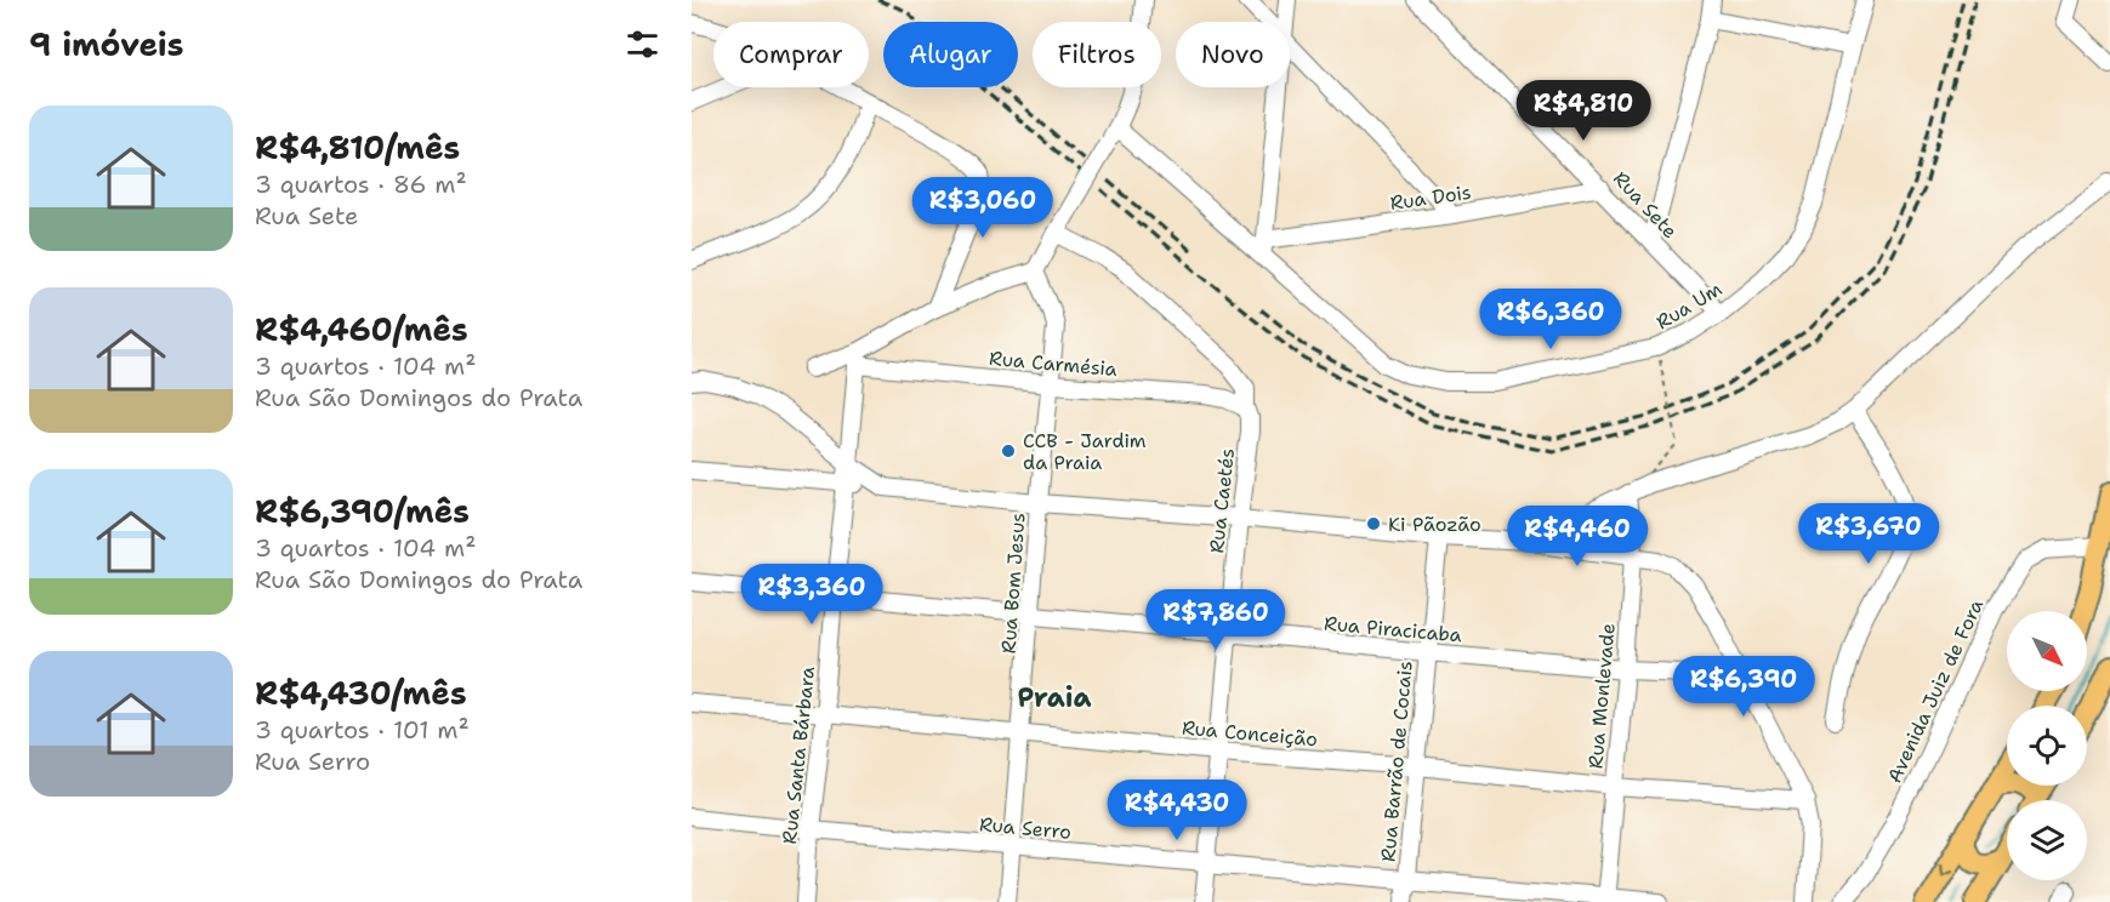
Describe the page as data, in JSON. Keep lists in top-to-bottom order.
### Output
{
  "streets": {
    "street": [
      "Rua Dois",
      "Rua Sete",
      "Rua Um",
      "Rua Carmésia",
      "Rua Caetés",
      "Rua Bom Jesus",
      "Rua Piracicaba",
      "Avenida Juiz de Fora",
      "Rua Monlevade",
      "Rua Conceição",
      "Rua Santa Bárbara",
      "Rua Barrão de Cocais",
      "Rua Serro"
    ]
  },
  "crossings": [
    ["Rua Dois", "Rua Sete"],
    ["Rua Dois", "Rua Um"],
    ["Rua Sete", "Rua Um"],
    ["Rua Carmésia", "Rua Caetés"],
    ["Rua Carmésia", "Rua Bom Jesus"],
    ["Rua Carmésia", "Rua Santa Bárbara"],
    ["Rua Caetés", "Rua Piracicaba"],
    ["Rua Caetés", "Rua Conceição"],
    ["Rua Caetés", "Rua Serro"],
    ["Rua Bom Jesus", "Rua Piracicaba"],
    ["Rua Bom Jesus", "Rua Conceição"],
    ["Rua Bom Jesus", "Rua Serro"],
    ["Rua Piracicaba", "Rua Monlevade"],
    ["Rua Piracicaba", "Rua Santa Bárbara"],
    ["Rua Piracicaba", "Rua Barrão de Cocais"],
    ["Rua Monlevade", "Rua Conceição"],
    ["Rua Monlevade", "Rua Serro"],
    ["Rua Conceição", "Rua Santa Bárbara"],
    ["Rua Conceição", "Rua Barrão de Cocais"],
    ["Rua Santa Bárbara", "Rua Serro"],
    ["Rua Barrão de Cocais", "Rua Serro"]
  ],
  "districts": ["Praia"],
  "places": ["CCB - Jardim da Praia", "Ki Pãozão"],
  "north": "bottom right",
  "page": {
    "heading": "9 imóveis",
    "chip": [
      "Comprar",
      "Alugar",
      "Filtros",
      "Novo"
    ],
    "price": [
      "R$4,810",
      "R$3,060",
      "R$6,360",
      "R$3,670",
      "R$4,460",
      "R$3,360",
      "R$7,860",
      "R$6,390",
      "R$4,430"
    ],
    "list": [
      {
        "name": "R$4,810/mês",
        "note": "3 quartos · 86 m² · Rua Sete"
      },
      {
        "name": "R$4,460/mês",
        "note": "3 quartos · 104 m² · Rua São Domingos do Prata"
      },
      {
        "name": "R$6,390/mês",
        "note": "3 quartos · 104 m² · Rua São Domingos do Prata"
      },
      {
        "name": "R$4,430/mês",
        "note": "3 quartos · 101 m² · Rua Serro"
      }
    ]
  }
}
